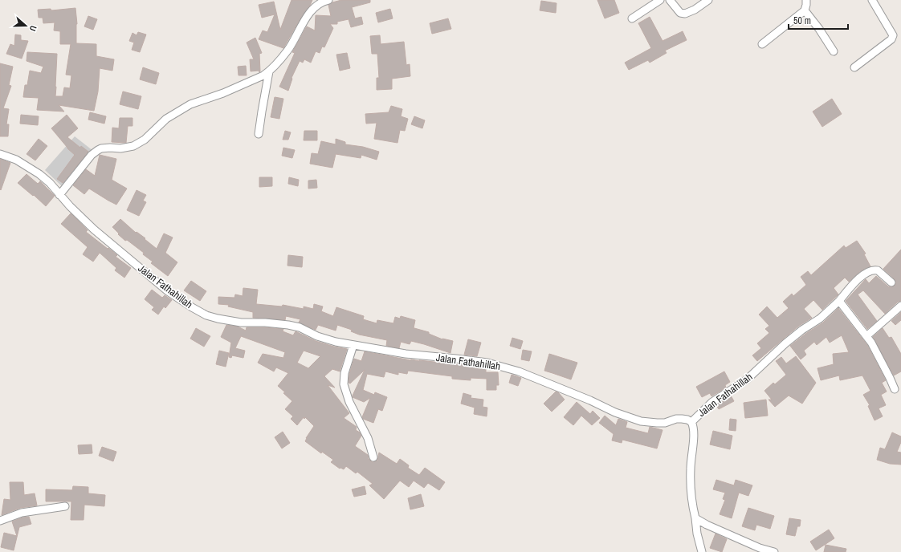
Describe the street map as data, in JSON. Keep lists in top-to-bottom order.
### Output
{
  "streets": {
    "street": ["Jalan Fathahillah"]
  },
  "scale_bar": "50 m",
  "north": "right"
}
